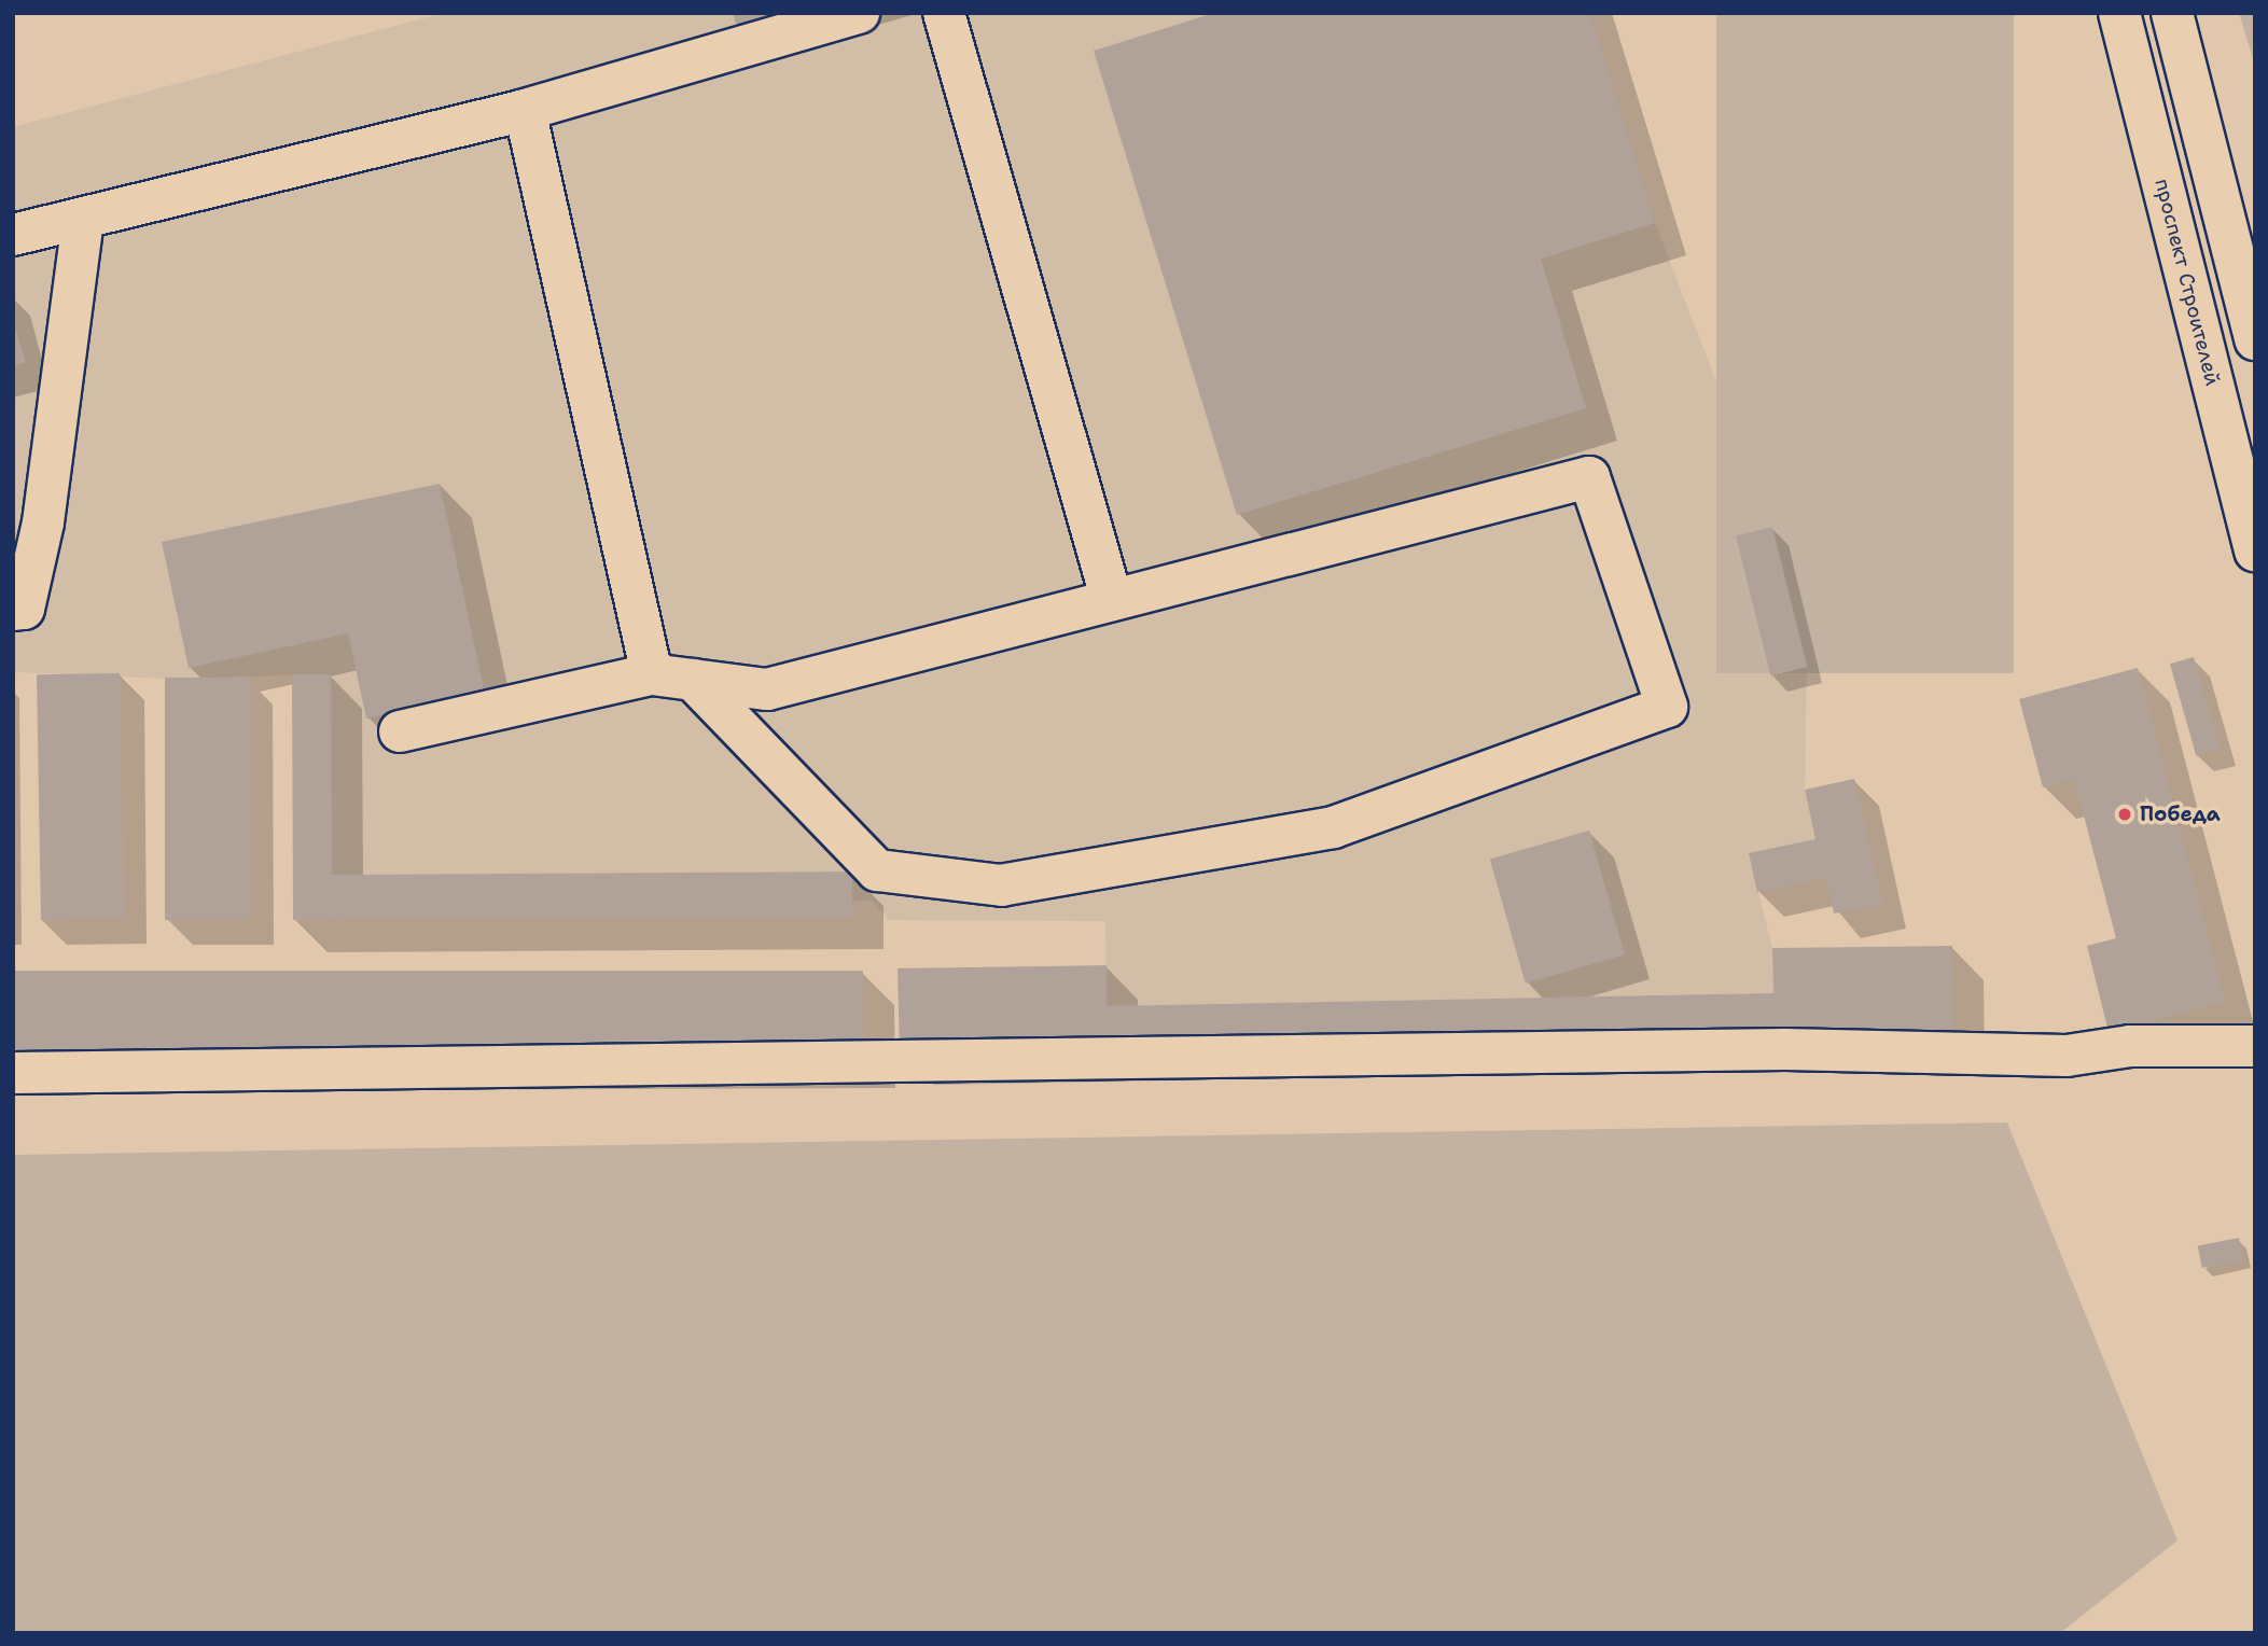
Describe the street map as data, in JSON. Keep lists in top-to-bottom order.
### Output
{
  "streets": {
    "street": ["проспект Строителей"]
  },
  "places": ["Победа"]
}
